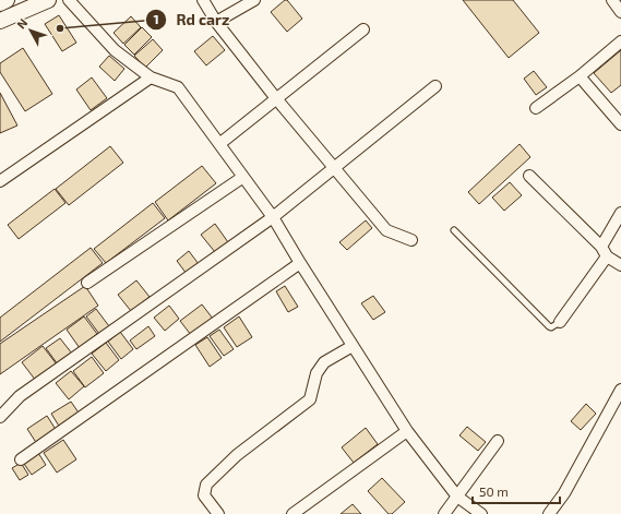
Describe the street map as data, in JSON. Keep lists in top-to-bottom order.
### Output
{
  "places": ["Rd carz"],
  "scale_bar": "50 m",
  "north": "top left"
}
